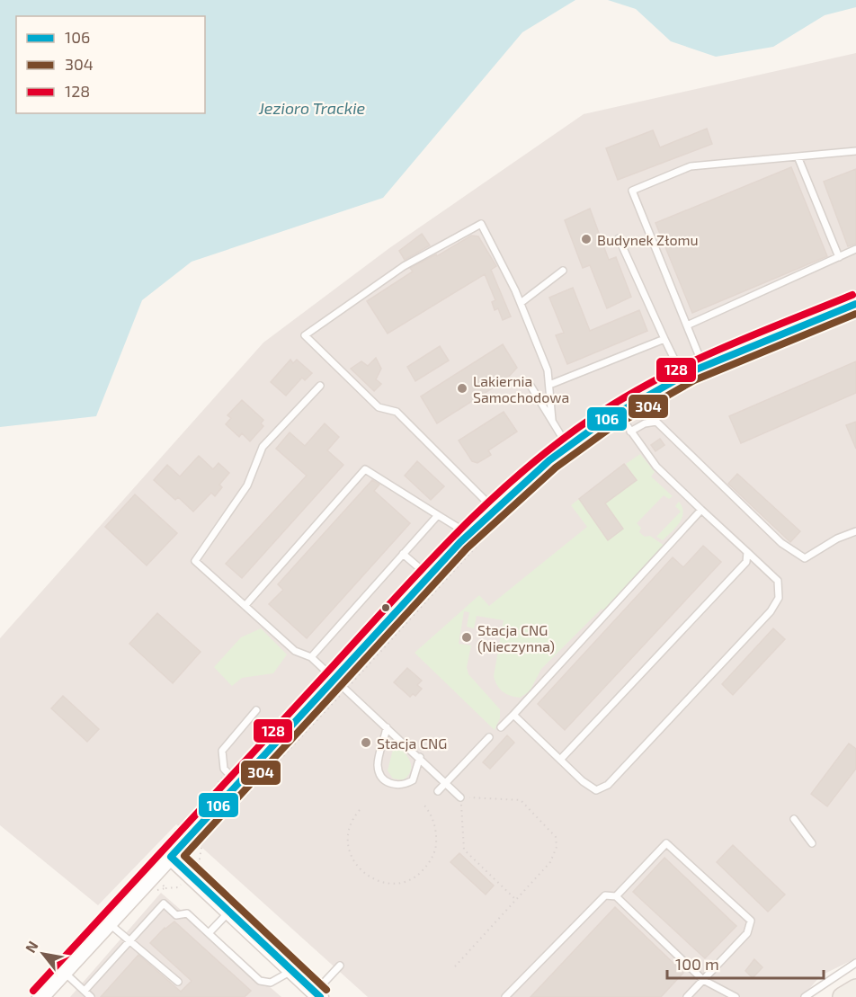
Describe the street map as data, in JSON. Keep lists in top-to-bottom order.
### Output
{
  "water": ["Jezioro Trackie"],
  "places": [
    "Budynek Złomu",
    "Lakiernia Samochodowa",
    "Stacja CNG (Nieczynna)",
    "Stacja CNG"
  ],
  "lines": ["transit line 128", "transit line 106", "transit line 304"],
  "legend": ["106", "304", "128"],
  "scale_bar": "100 m",
  "north": "top left"
}
